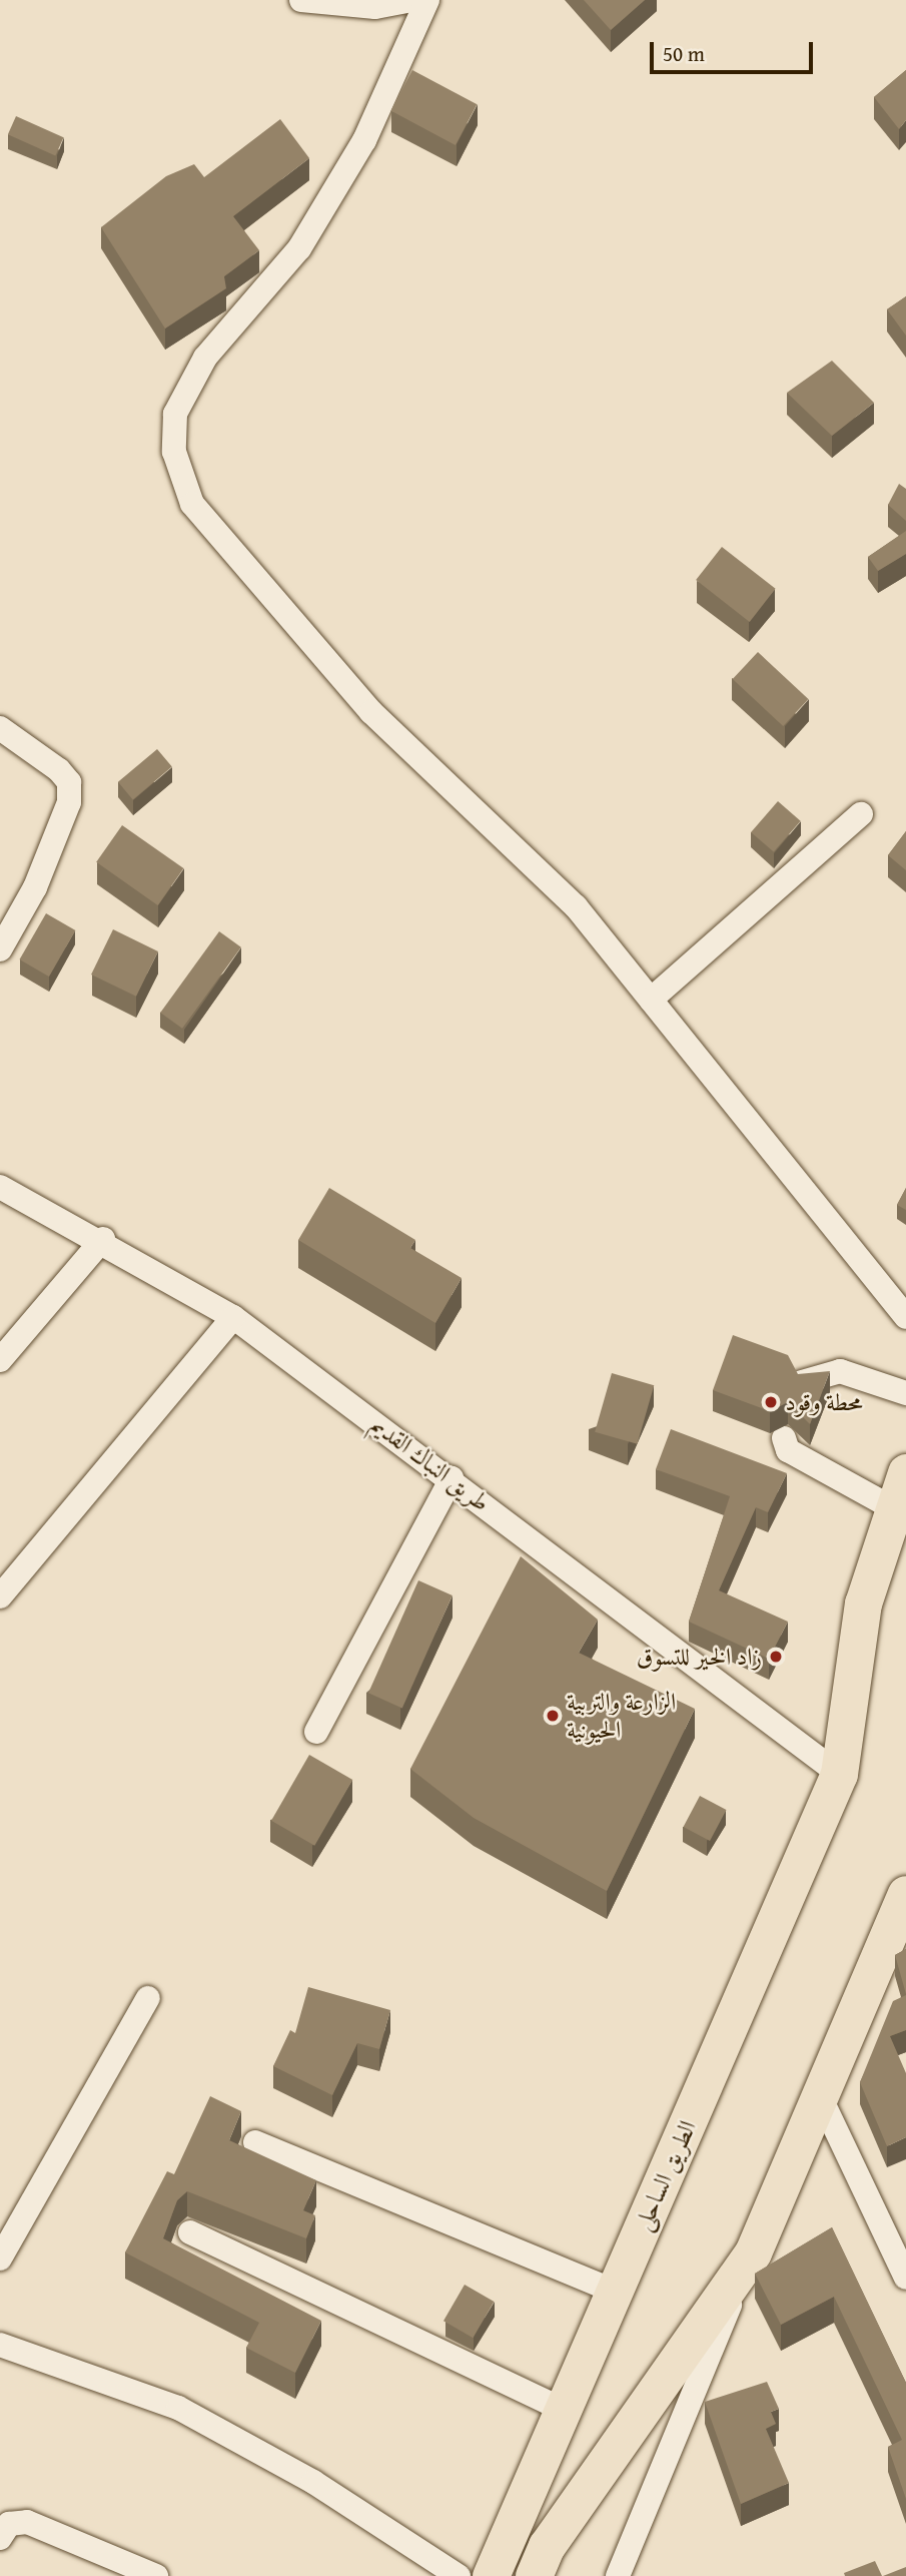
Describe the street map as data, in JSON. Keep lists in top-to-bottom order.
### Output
{
  "streets": {
    "highway": ["الطريق الساحلى"],
    "street": ["طريق النباك القديم"]
  },
  "crossings": [
    ["طريق النباك القديم", "الطريق الساحلى"]
  ],
  "places": ["محطة وقود", "زاد الخير للتسوق", "الزارعة والتربية الحيونية"],
  "scale_bar": "50 m"
}
